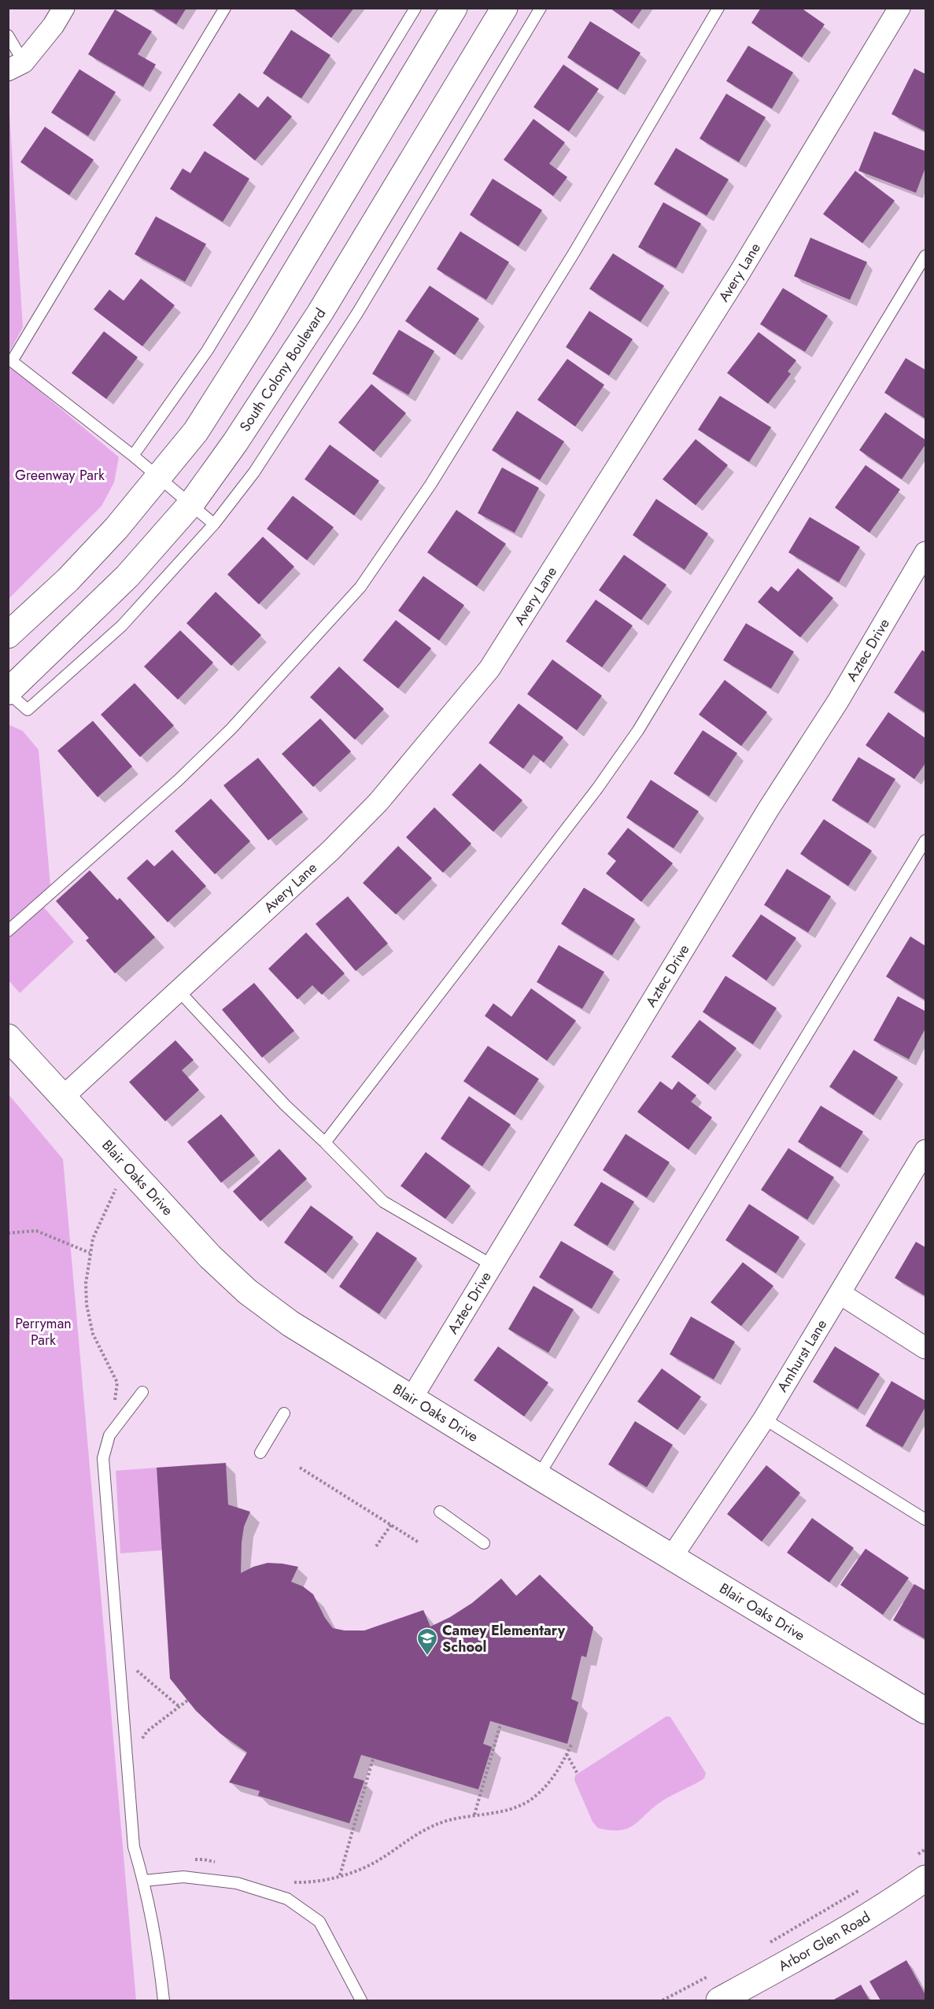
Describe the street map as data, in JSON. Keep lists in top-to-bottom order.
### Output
{
  "streets": {
    "main road": ["South Colony Boulevard", "Blair Oaks Drive", "Arbor Glen Road"],
    "street": ["Avery Lane", "Aztec Drive", "Amhurst Lane"]
  },
  "crossings": [
    ["Avery Lane", "Blair Oaks Drive"],
    ["Aztec Drive", "Blair Oaks Drive"],
    ["Blair Oaks Drive", "Amhurst Lane"]
  ],
  "parks": ["Greenway Park", "Perryman Park"],
  "places": {
    "school or university": ["Camey Elementary School"]
  }
}
